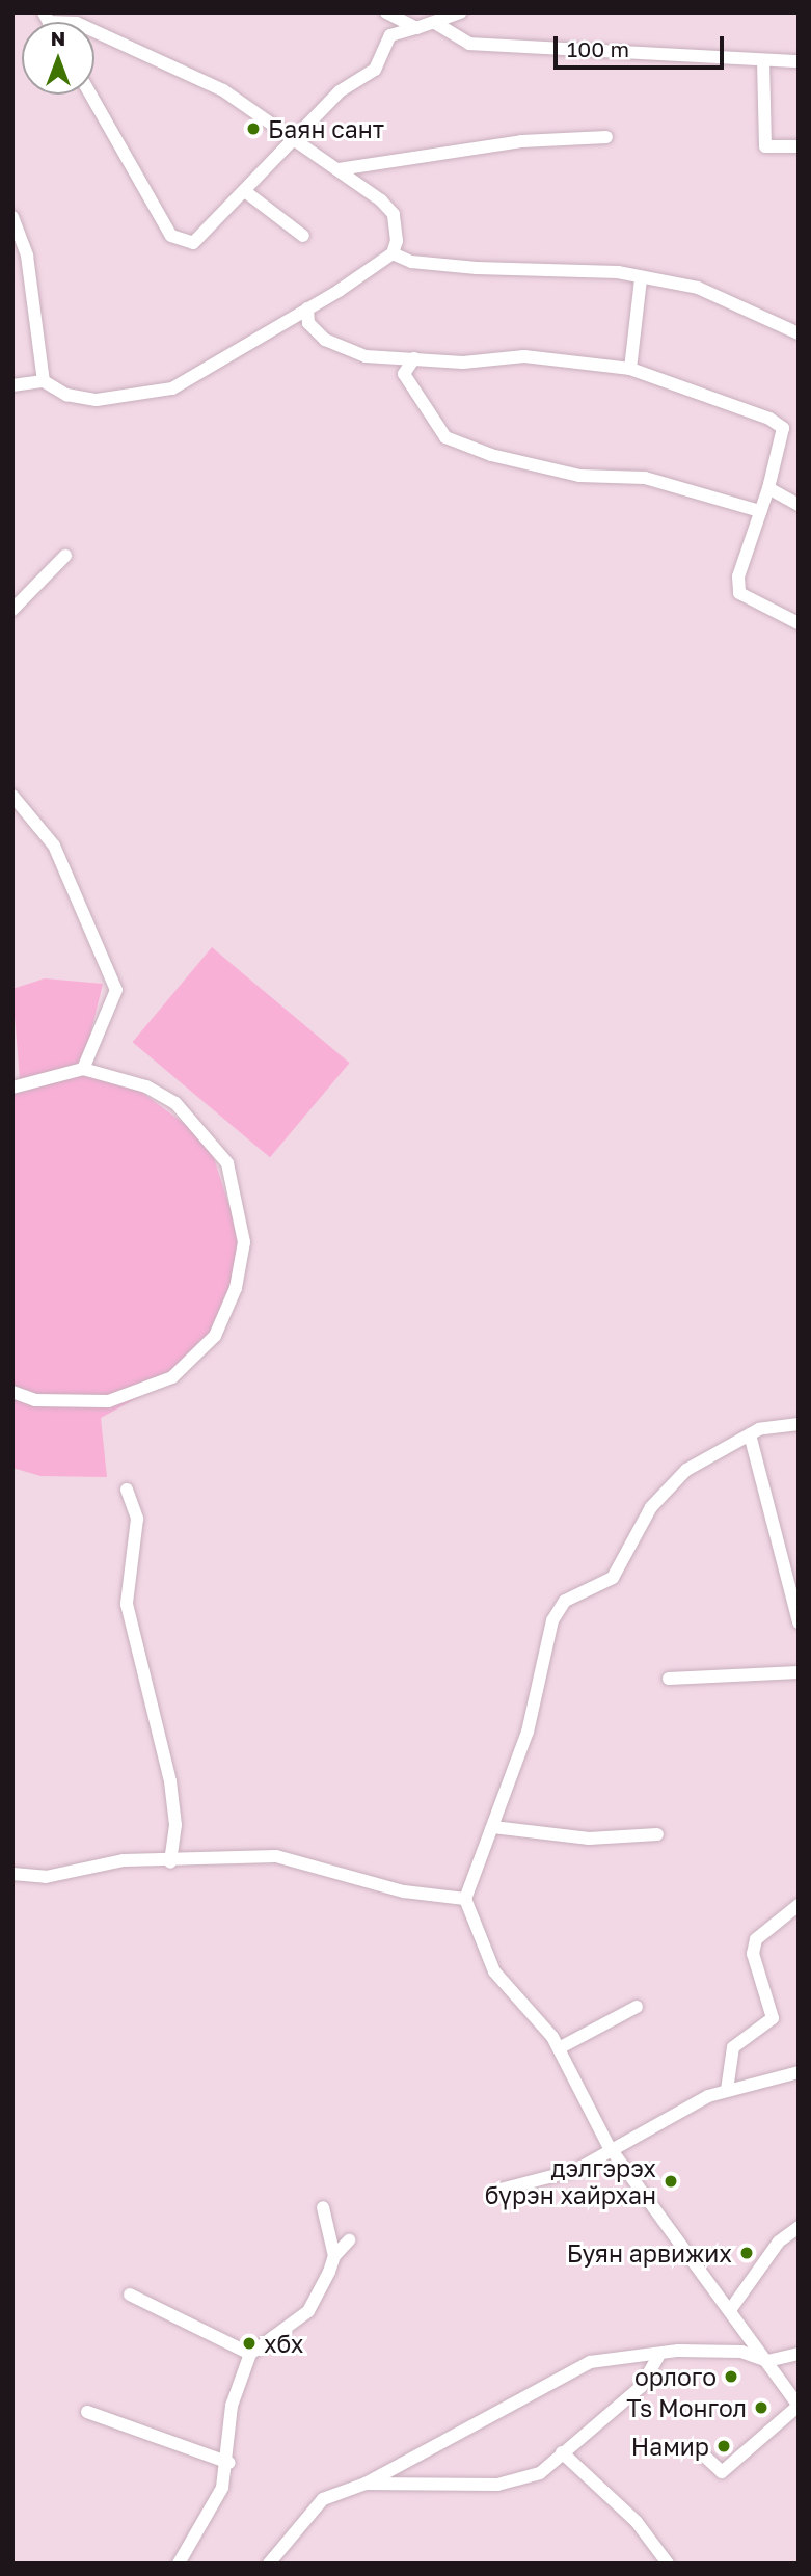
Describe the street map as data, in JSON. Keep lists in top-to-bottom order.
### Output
{
  "places": [
    "Баян сант",
    "дэлгэрэх бүрэн хайрхан",
    "Буян арвижих",
    "хбх",
    "орлого",
    "Ts Монгол",
    "Намир"
  ],
  "scale_bar": "100 m",
  "north": "top"
}
